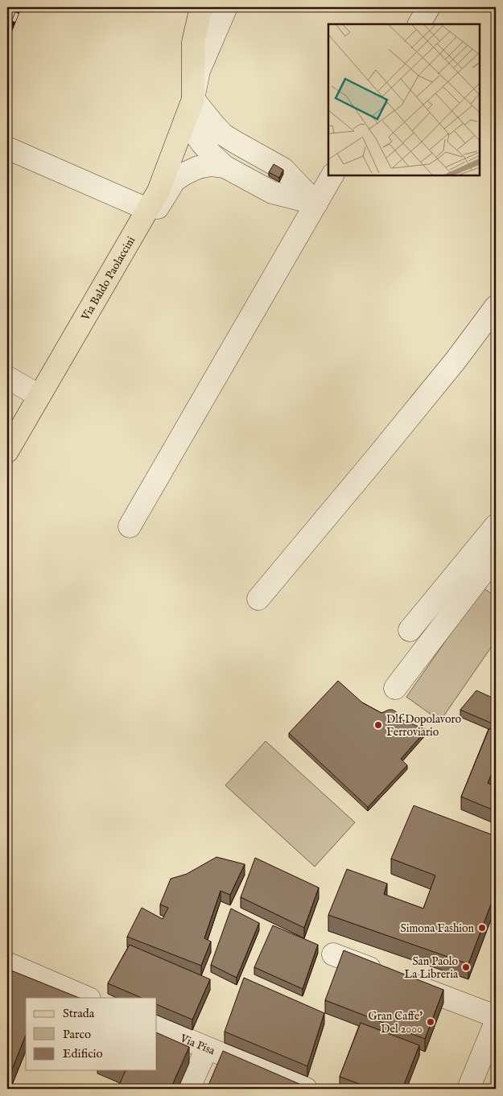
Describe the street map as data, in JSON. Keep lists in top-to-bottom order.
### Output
{
  "streets": {
    "main road": ["Via Baldo Paolaccini"],
    "street": ["Via Pisa"]
  },
  "places": [
    "Dlf Dopolavoro Ferroviario",
    "Simona Fashion",
    "San Paolo La Libreria",
    "Gran Caffe' Del 2000"
  ],
  "legend": ["Strada", "Parco", "Edificio"]
}
